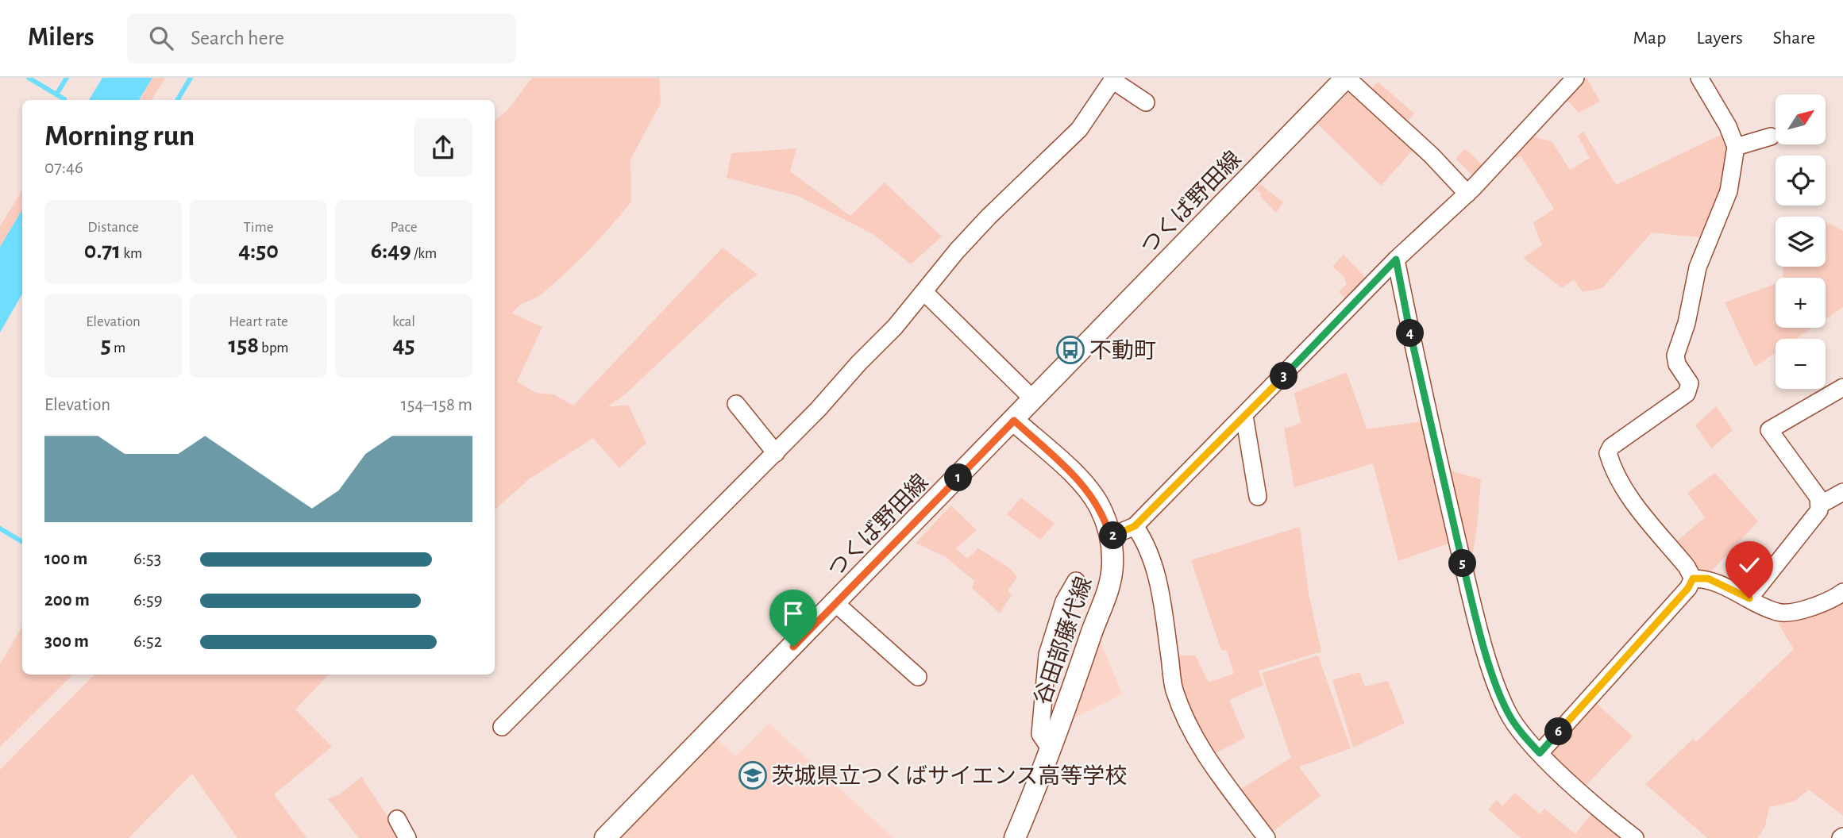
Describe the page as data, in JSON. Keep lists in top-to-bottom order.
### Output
{
  "streets": {
    "main road": ["つくば野田線", "谷田部藤代線"]
  },
  "crossings": [
    ["つくば野田線", "谷田部藤代線"]
  ],
  "places": {
    "bus stop": ["不動町"],
    "school or university": ["茨城県立つくばサイエンス高等学校"]
  },
  "north": "top right",
  "page": {
    "header": "Milers",
    "search": "Search here",
    "nav": ["Map", "Layers", "Share"],
    "map_buttons": ["+", "−"],
    "heading": ["Morning run", "07:46"],
    "stats": [
      ["Distance", "0.71 km"],
      ["Time", "4:50"],
      ["Pace", "6:49 /km"],
      ["Elevation", "5 m"],
      ["Heart rate", "158 bpm"],
      ["kcal", "45"]
    ],
    "pins": [
      "4",
      "3",
      "1",
      "2",
      "5",
      "6"
    ],
    "chart": ["Elevation", "154–158 m"],
    "list": [
      {
        "name": "100 m",
        "note": "6:53"
      },
      {
        "name": "200 m",
        "note": "6:59"
      },
      {
        "name": "300 m",
        "note": "6:52"
      }
    ]
  }
}
